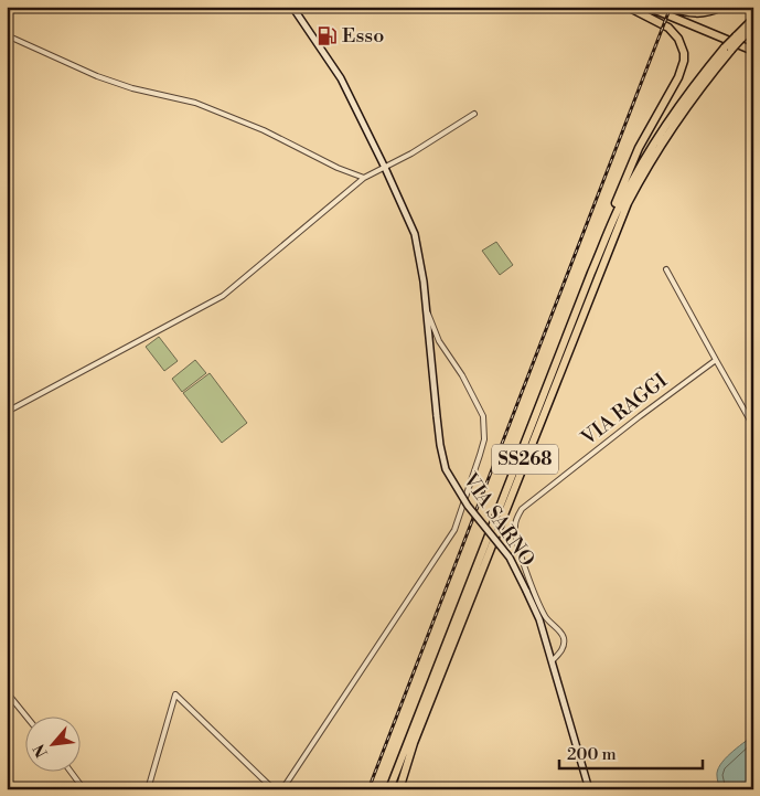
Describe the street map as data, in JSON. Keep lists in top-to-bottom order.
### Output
{
  "streets": {
    "highway": ["SS268"],
    "street": ["VIA RAGGI", "VIA SARNO"]
  },
  "crossings": [
    ["VIA RAGGI", "VIA SARNO"]
  ],
  "places": {
    "fuel station": ["Esso"]
  },
  "scale_bar": "200 m",
  "north": "bottom left"
}
